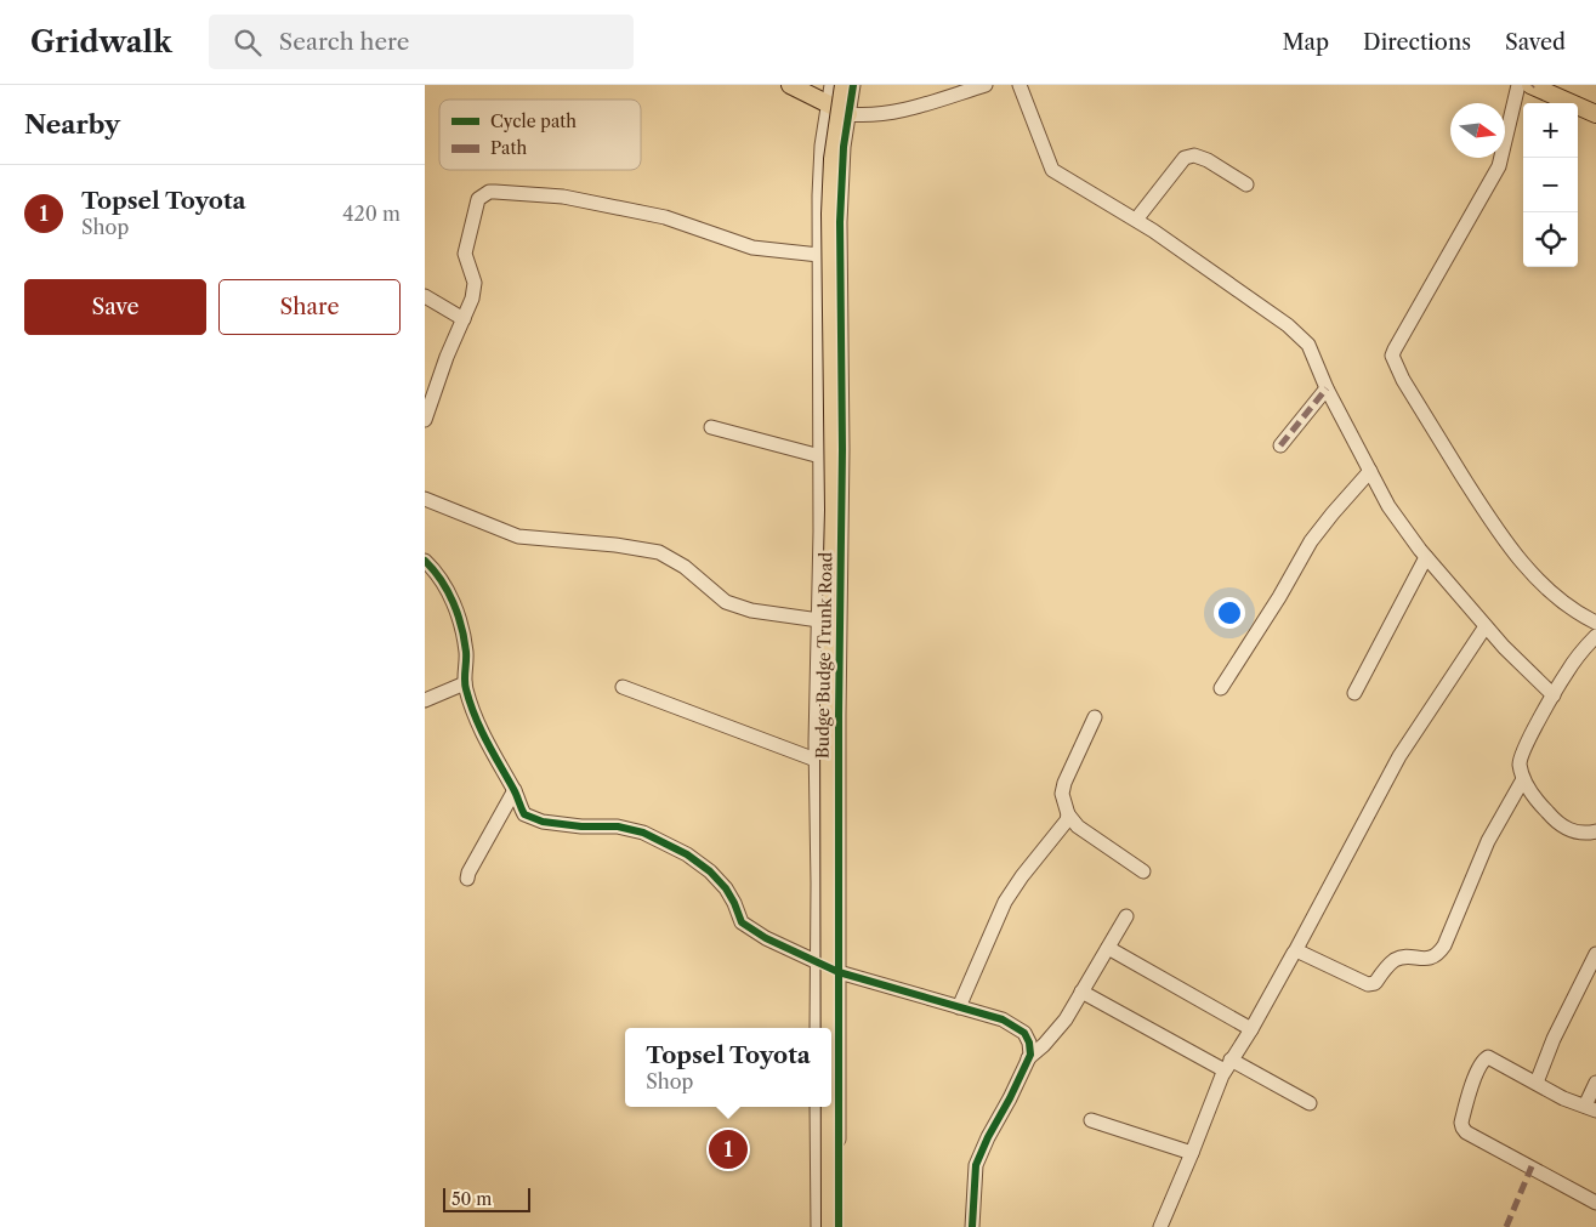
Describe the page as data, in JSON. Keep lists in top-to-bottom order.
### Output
{
  "streets": {
    "street": ["Budge Budge Trunk Road"]
  },
  "legend": ["Cycle path", "Path"],
  "scale_bar": "50 m",
  "north": "right",
  "page": {
    "header": "Gridwalk",
    "search": "Search here",
    "nav": ["Map", "Directions", "Saved"],
    "heading": "Nearby",
    "map_buttons": ["+", "−"],
    "list": [
      {
        "mark": "1",
        "name": "Topsel Toyota",
        "note": "Shop",
        "value": "420 m"
      }
    ],
    "buttons": ["Save", "Share"],
    "popup": ["Topsel Toyota", "Shop"],
    "pins": "1",
    "scale": "50 m"
  }
}
